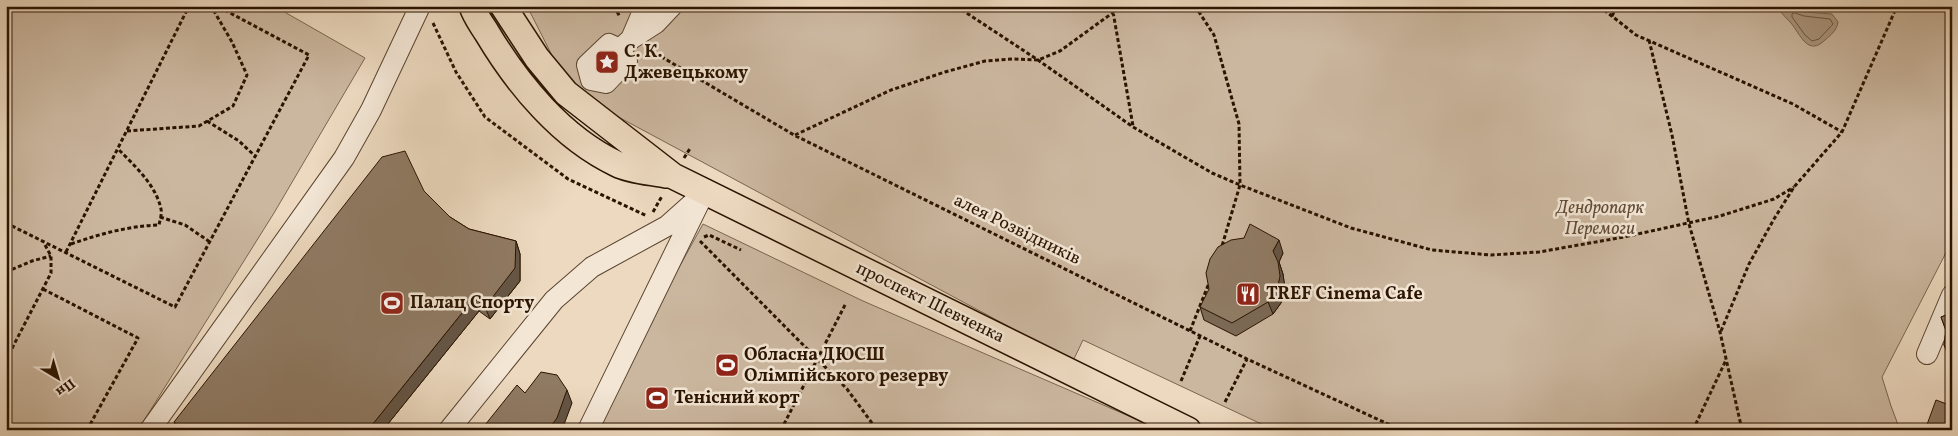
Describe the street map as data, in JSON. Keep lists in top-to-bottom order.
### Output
{
  "streets": {
    "main road": ["проспект Шевченка"],
    "path": ["алея Розвідників"]
  },
  "parks": ["Дендропарк Перемоги"],
  "places": {
    "place": ["С. К. Джевецькому"],
    "restaurant": ["TREF Cinema Cafe"],
    "sports": ["Палац Спорту", "Обласна ДЮСШ Олімпійського резерву", "Тенісний корт"]
  },
  "north": "bottom right"
}
